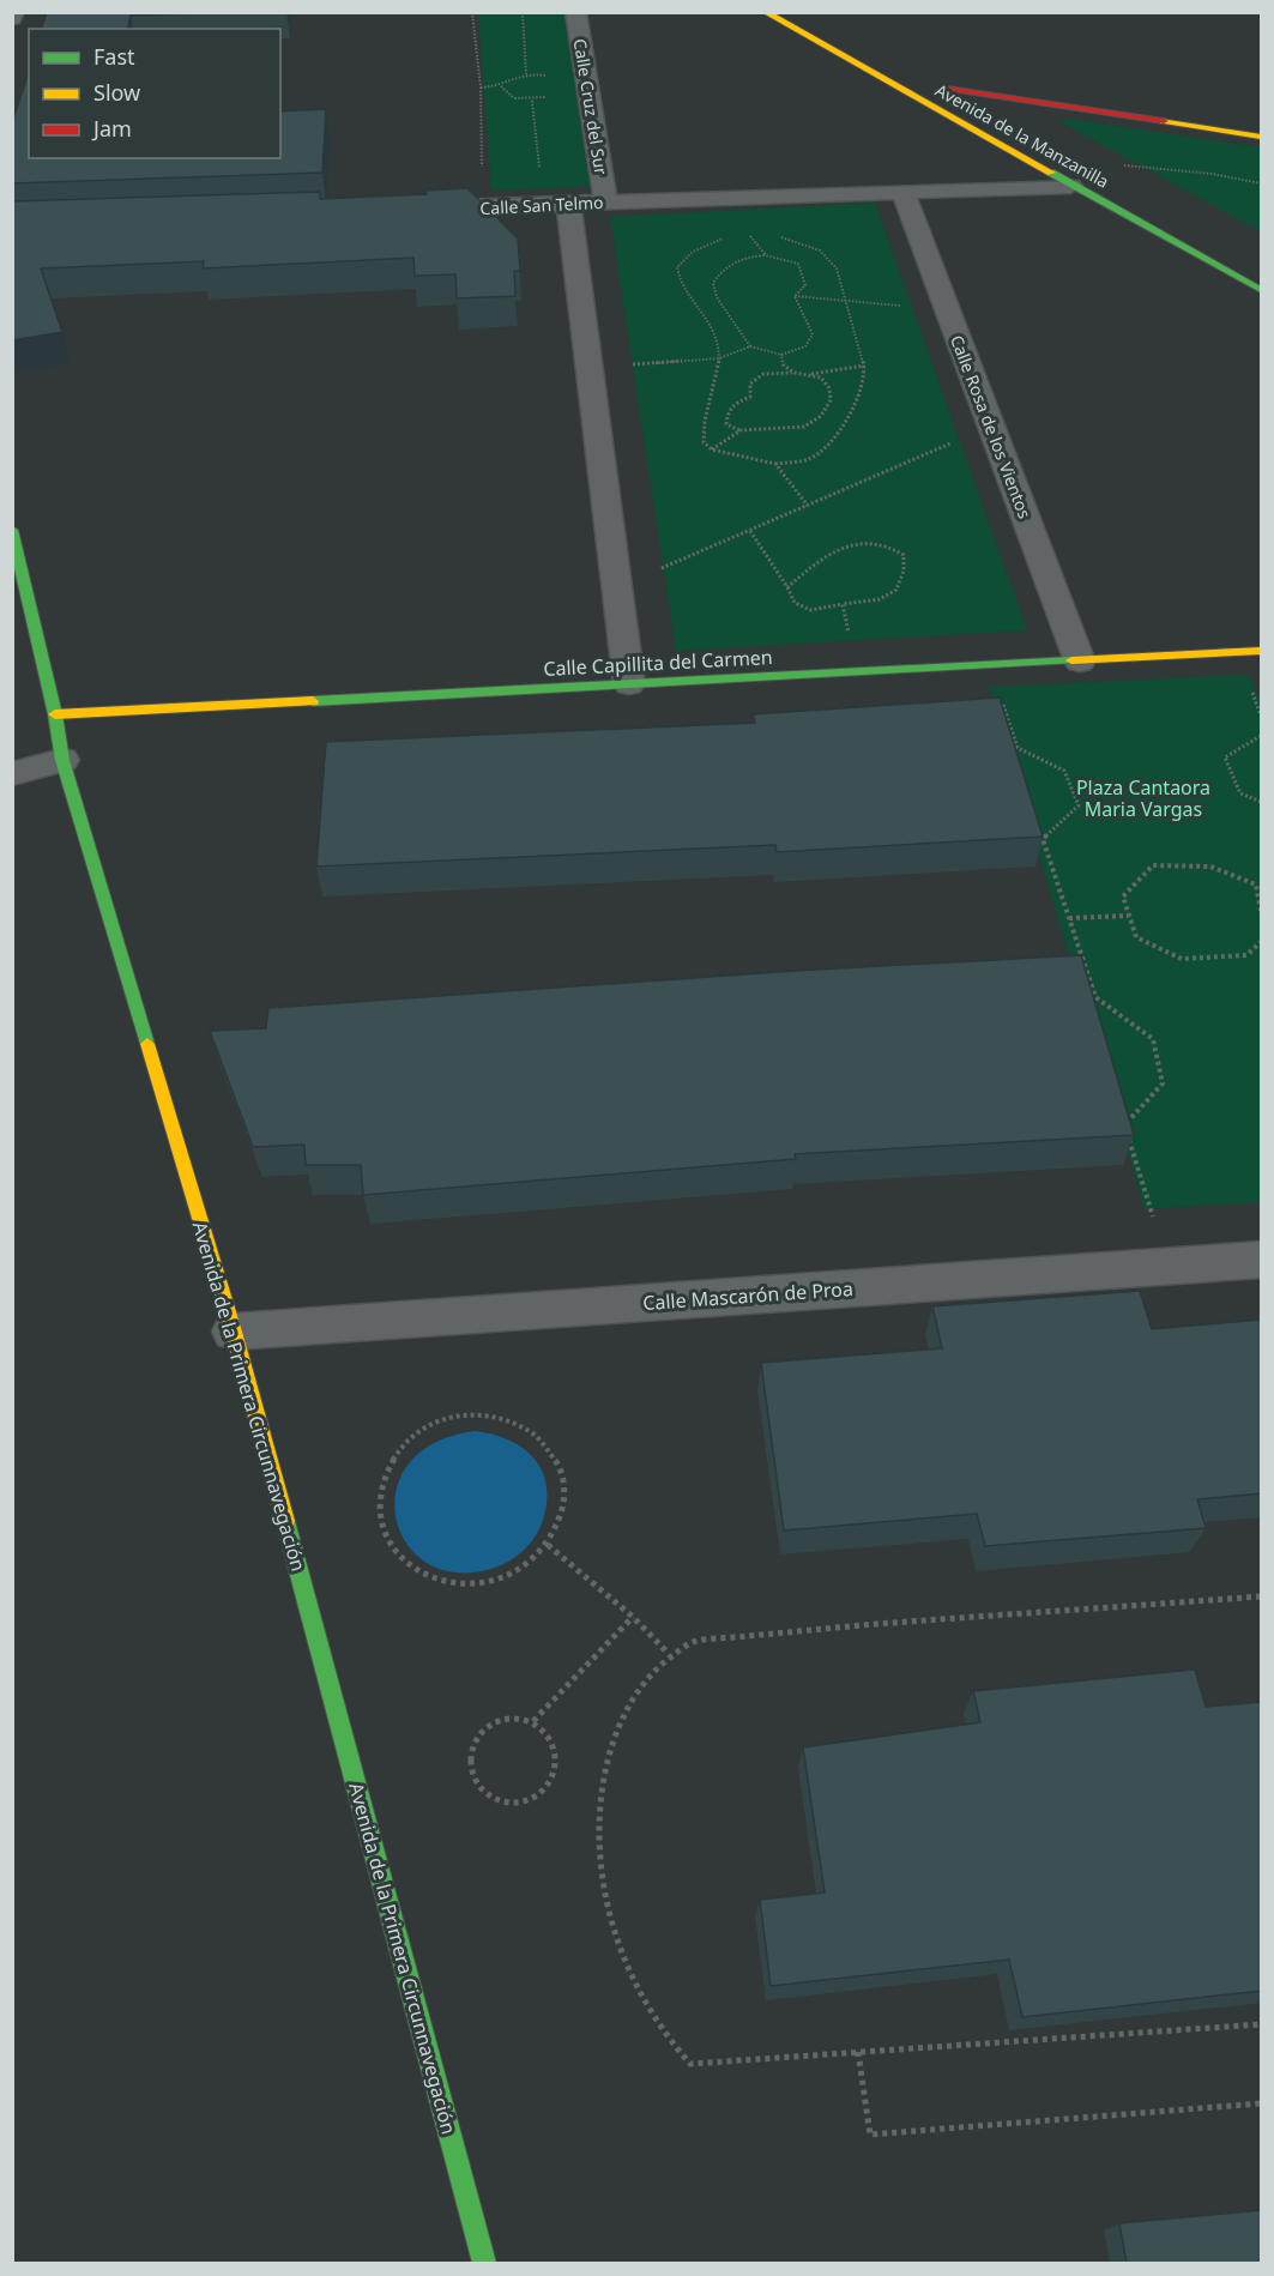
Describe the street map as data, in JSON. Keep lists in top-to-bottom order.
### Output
{
  "streets": {
    "street": [
      "Calle Cruz del Sur",
      "Avenida de la Manzanilla",
      "Calle San Telmo",
      "Calle Rosa de los Vientos",
      "Calle Capillita del Carmen",
      "Calle Mascarón de Proa",
      "Avenida de la Primera Circunnavegación"
    ]
  },
  "crossings": [
    ["Calle Cruz del Sur", "Calle San Telmo"],
    ["Avenida de la Manzanilla", "Calle San Telmo"],
    ["Calle San Telmo", "Calle Rosa de los Vientos"],
    ["Calle Rosa de los Vientos", "Calle Capillita del Carmen"],
    ["Calle Capillita del Carmen", "Avenida de la Primera Circunnavegación"],
    ["Calle Mascarón de Proa", "Avenida de la Primera Circunnavegación"]
  ],
  "parks": ["Plaza Cantaora Maria Vargas"],
  "legend": ["Fast", "Slow", "Jam"]
}
